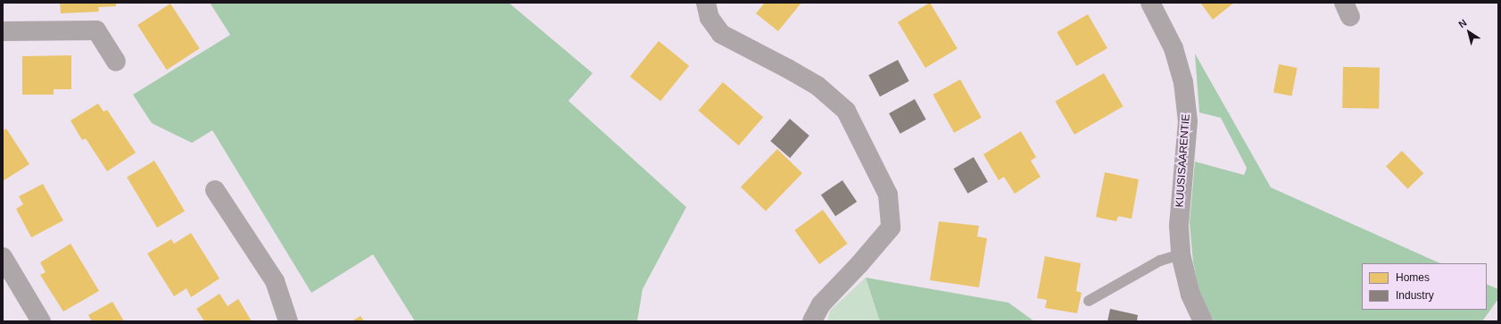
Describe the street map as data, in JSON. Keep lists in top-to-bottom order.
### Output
{
  "streets": {
    "street": ["KUUSISAARENTIE"]
  },
  "legend": ["Homes", "Industry"],
  "north": "top left"
}
